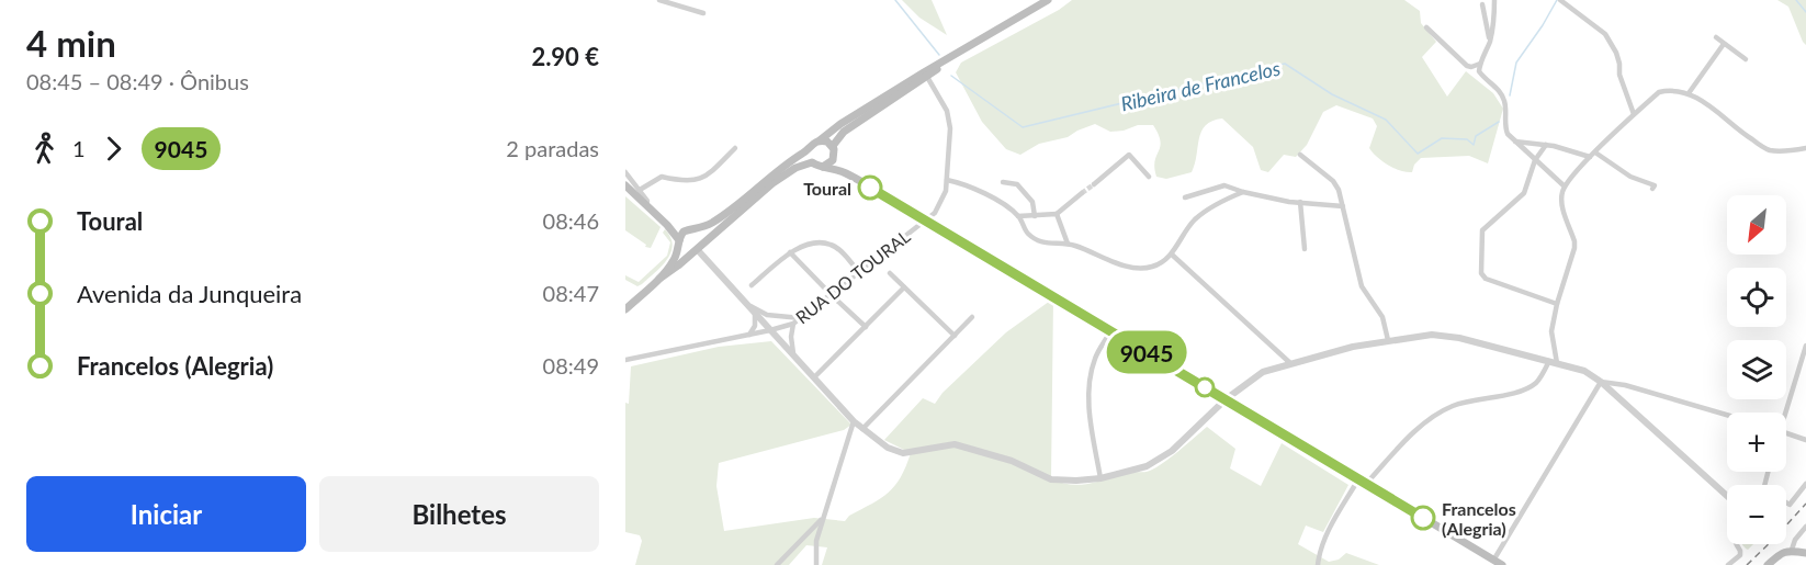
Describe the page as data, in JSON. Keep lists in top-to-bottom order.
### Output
{
  "streets": {
    "street": ["RUA DO TOURAL"]
  },
  "water": ["Ribeira de Francelos"],
  "places": ["Toural", "Francelos (Alegria)"],
  "lines": ["bus line 9045"],
  "north": "bottom left",
  "page": {
    "heading": ["4 min", "08:45 – 08:49 · Ônibus", "2.90 €"],
    "on_map": "9045",
    "legs": ["1", "9045", "2 paradas"],
    "list": [
      {
        "name": "Toural",
        "value": "08:46"
      },
      {
        "name": "Avenida da Junqueira",
        "value": "08:47"
      },
      {
        "name": "Francelos (Alegria)",
        "value": "08:49"
      }
    ],
    "map_buttons": ["+", "−"],
    "buttons": ["Iniciar", "Bilhetes"]
  }
}
